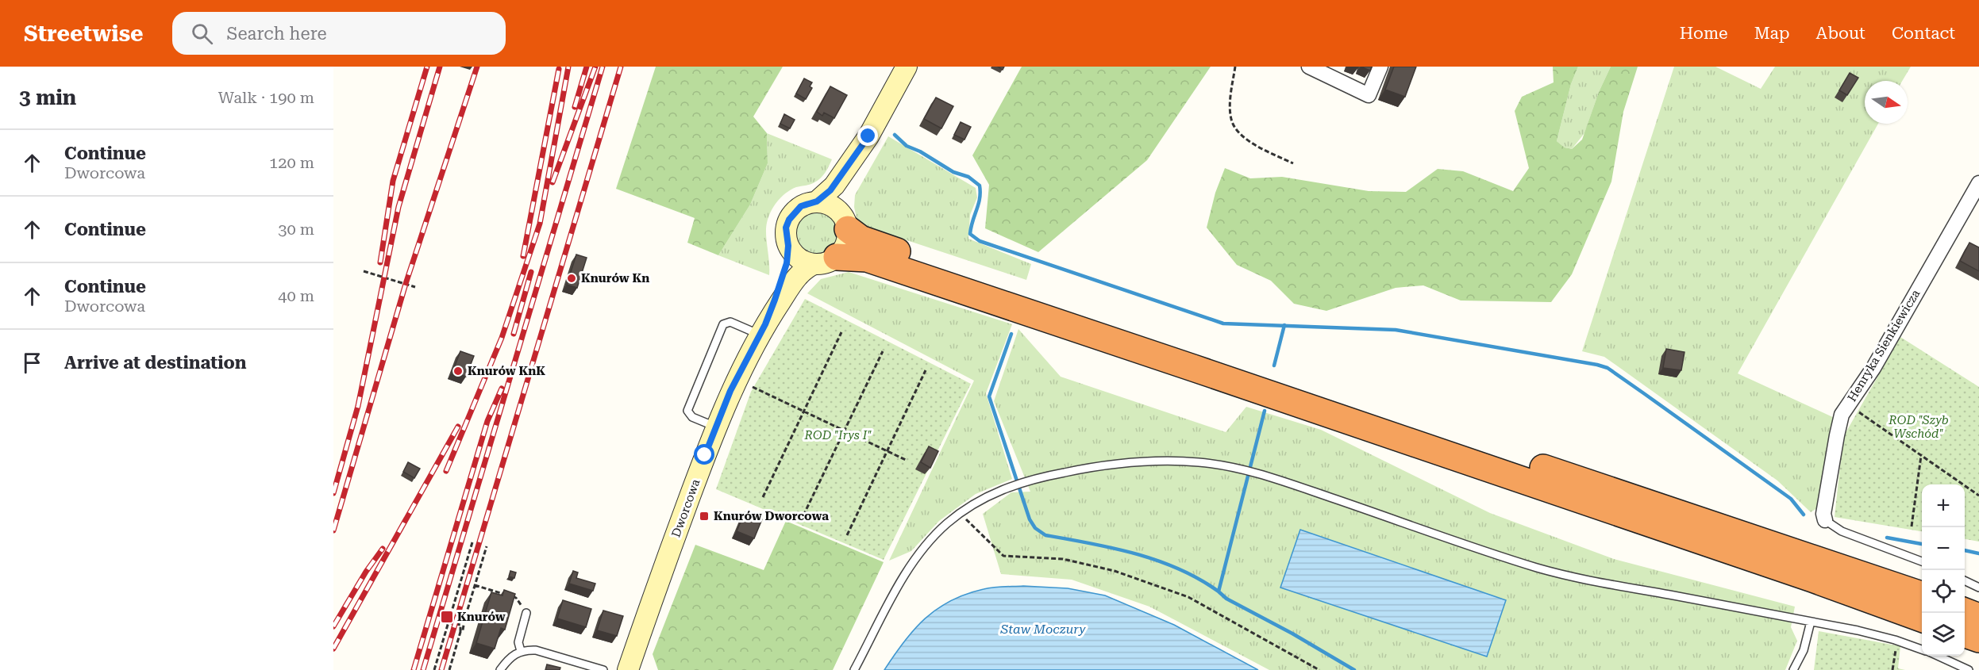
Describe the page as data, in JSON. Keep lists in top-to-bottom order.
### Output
{
  "streets": {
    "main road": ["Dworcowa"],
    "street": ["Henryka Sienkiewicza"]
  },
  "water": ["Staw Moczury"],
  "parks": ["ROD \"Szyb Wschód\"", "ROD \"Irys I\""],
  "places": {
    "other": ["Knurów Kn", "Knurów KnK"],
    "transit": ["Knurów Dworcowa", "Knurów"]
  },
  "north": "right",
  "page": {
    "header": "Streetwise",
    "search": "Search here",
    "nav": [
      "Home",
      "Map",
      "About",
      "Contact"
    ],
    "heading": ["3 min", "Walk · 190 m"],
    "list": [
      ["Continue", "Dworcowa", "120 m"],
      ["Continue", "30 m"],
      ["Continue", "Dworcowa", "40 m"],
      "Arrive at destination"
    ],
    "map_buttons": ["+", "−"]
  }
}
